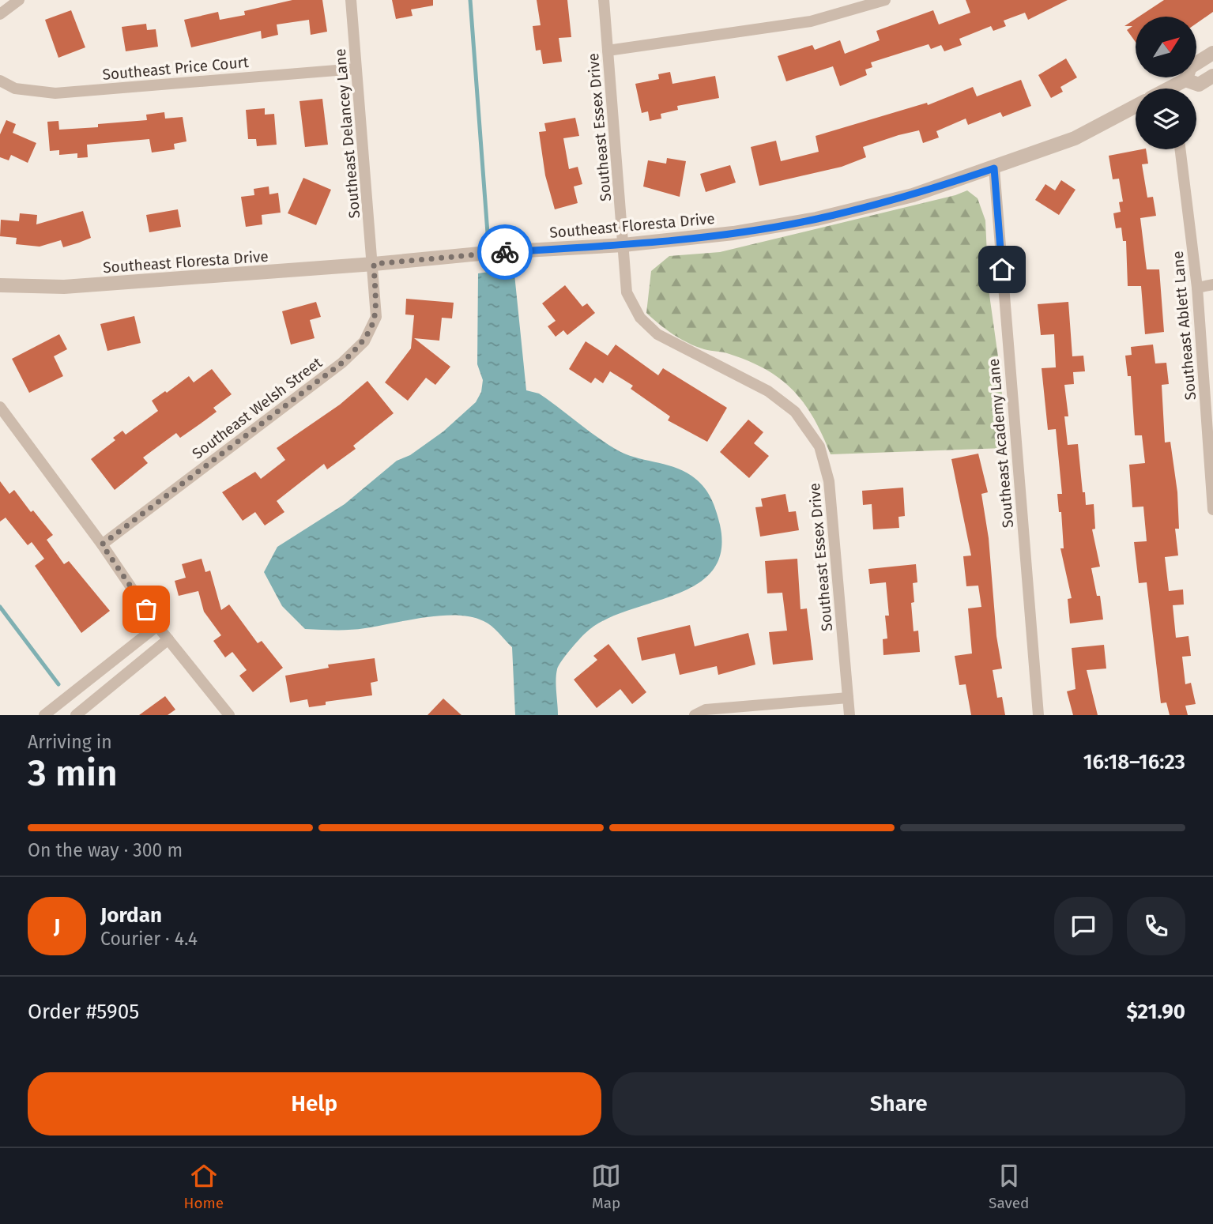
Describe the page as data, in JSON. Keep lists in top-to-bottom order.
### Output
{
  "streets": {
    "street": [
      "Southeast Price Court",
      "Southeast Essex Drive",
      "Southeast Delancey Lane",
      "Southeast Floresta Drive",
      "Southeast Ablett Lane",
      "Southeast Welsh Street",
      "Southeast Academy Lane"
    ]
  },
  "crossings": [
    ["Southeast Price Court", "Southeast Delancey Lane"],
    ["Southeast Essex Drive", "Southeast Floresta Drive"],
    ["Southeast Delancey Lane", "Southeast Floresta Drive"],
    ["Southeast Delancey Lane", "Southeast Welsh Street"],
    ["Southeast Floresta Drive", "Southeast Welsh Street"],
    ["Southeast Floresta Drive", "Southeast Academy Lane"]
  ],
  "north": "top right",
  "page": {
    "heading": ["3 min", "Arriving in", "16:18–16:23"],
    "panel": [
      "Jordan",
      "Courier · 4.4",
      "Order #5905",
      "$21.90"
    ],
    "bar": "On the way · 300 m",
    "round": "J",
    "buttons": ["Help", "Share"],
    "tabs": ["Home", "Map", "Saved"]
  }
}
